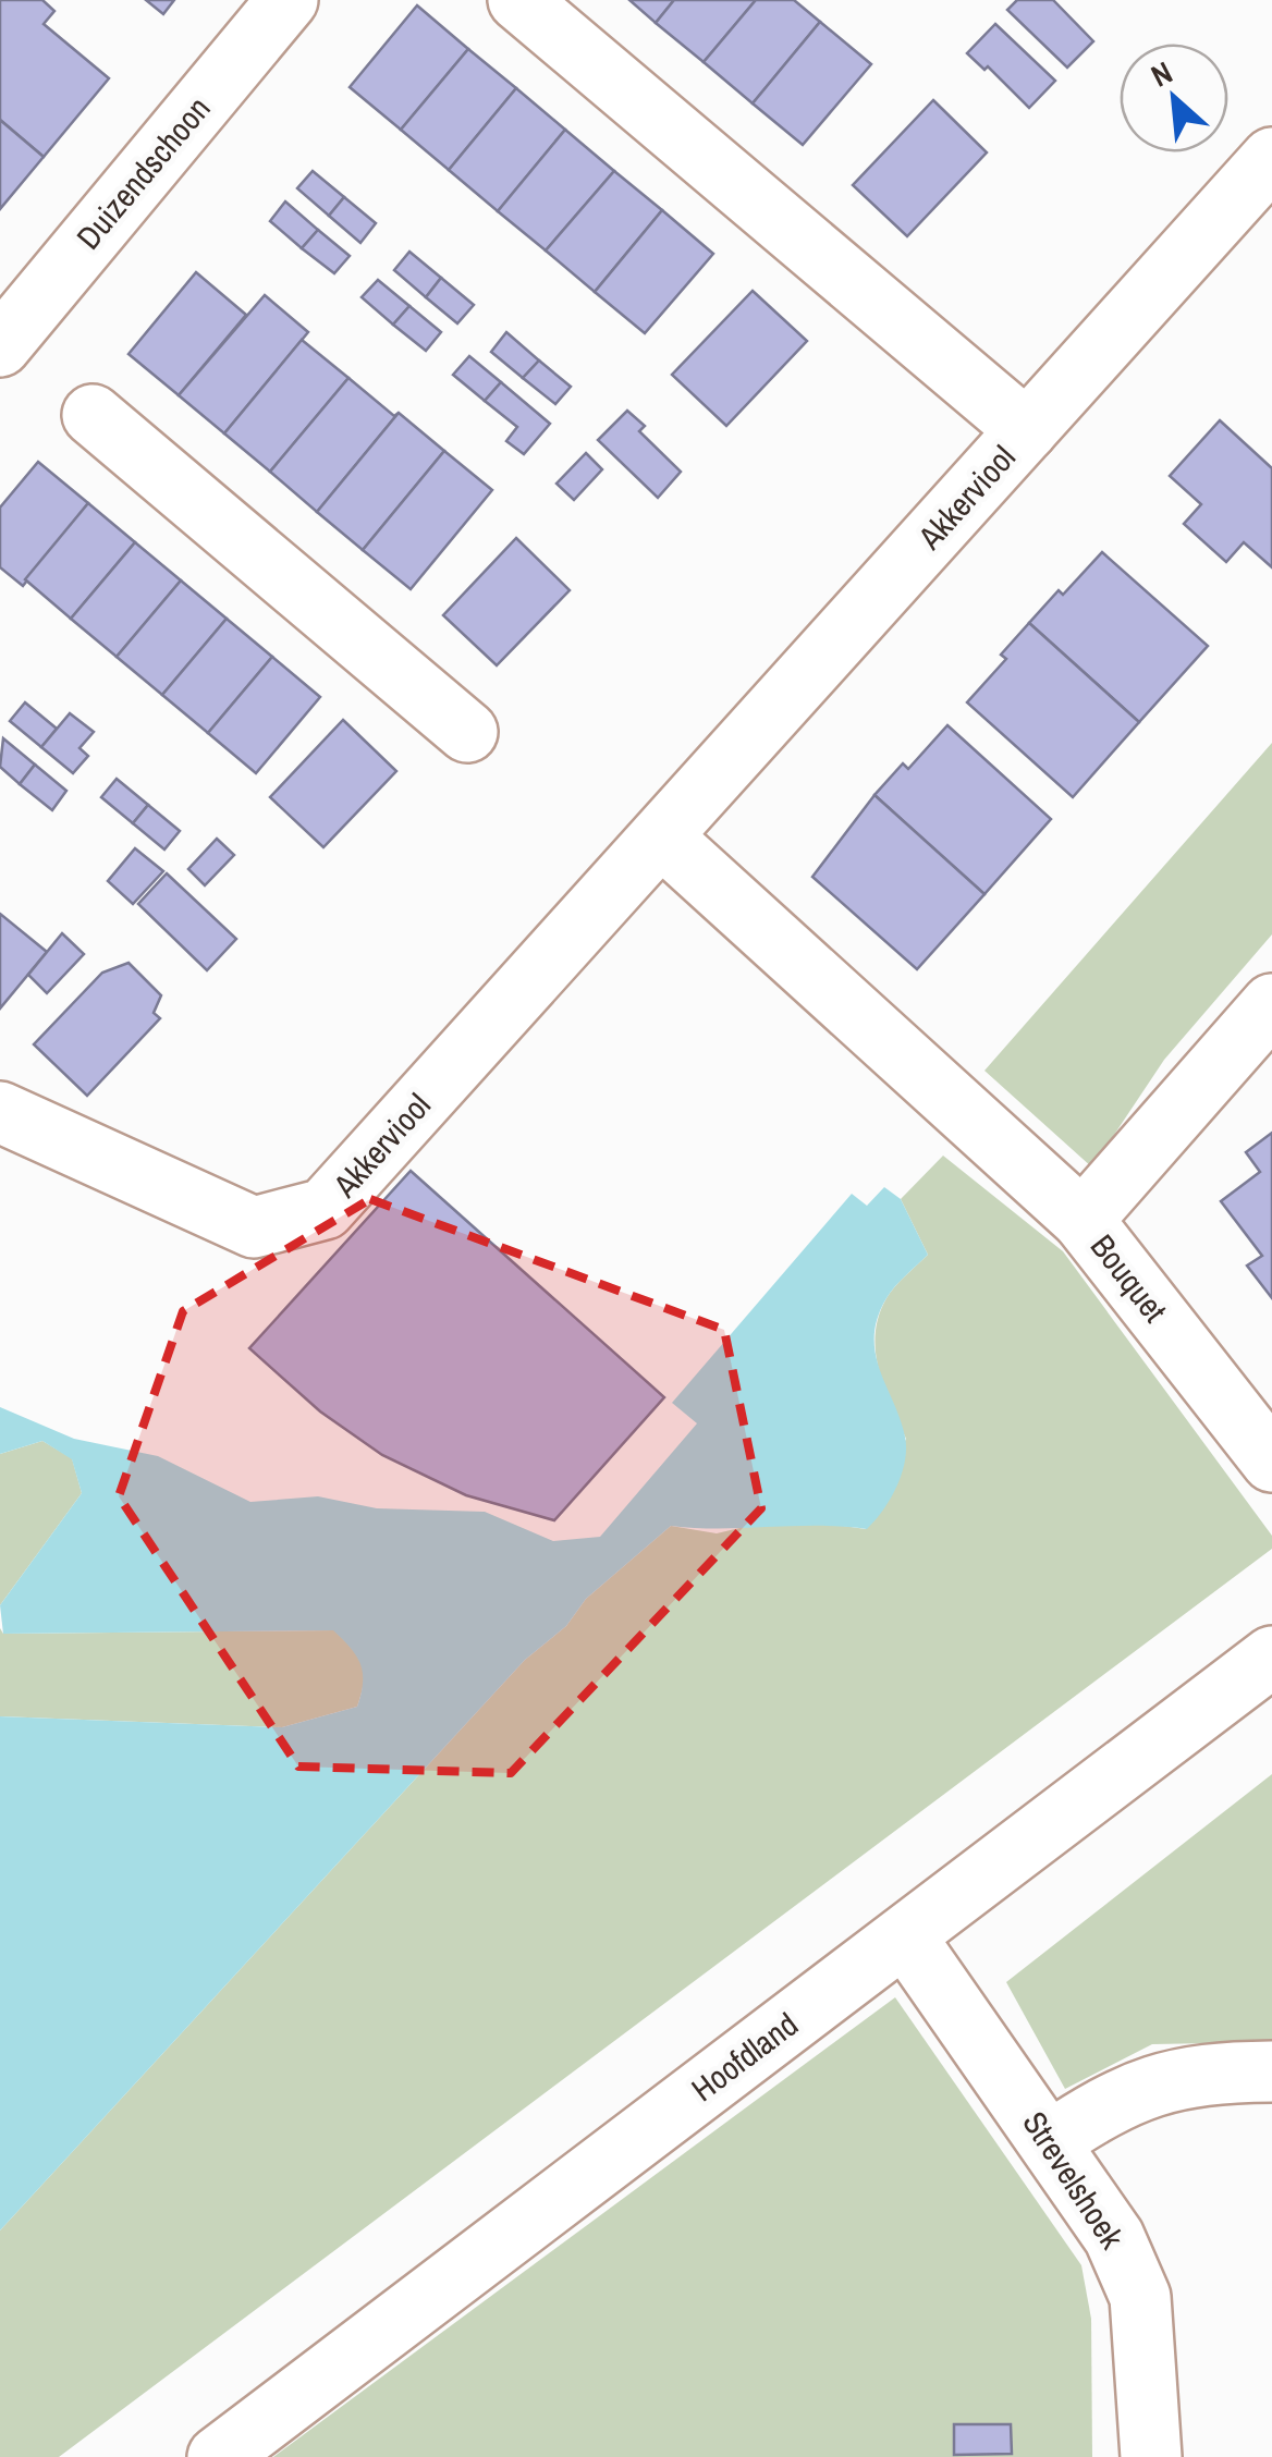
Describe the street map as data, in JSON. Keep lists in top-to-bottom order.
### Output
{
  "streets": {
    "street": [
      "Duizendschoon",
      "Akkerviool",
      "Bouquet",
      "Hoofdland",
      "Strevelshoek"
    ]
  },
  "crossings": [
    ["Hoofdland", "Strevelshoek"]
  ],
  "north": "top left"
}
